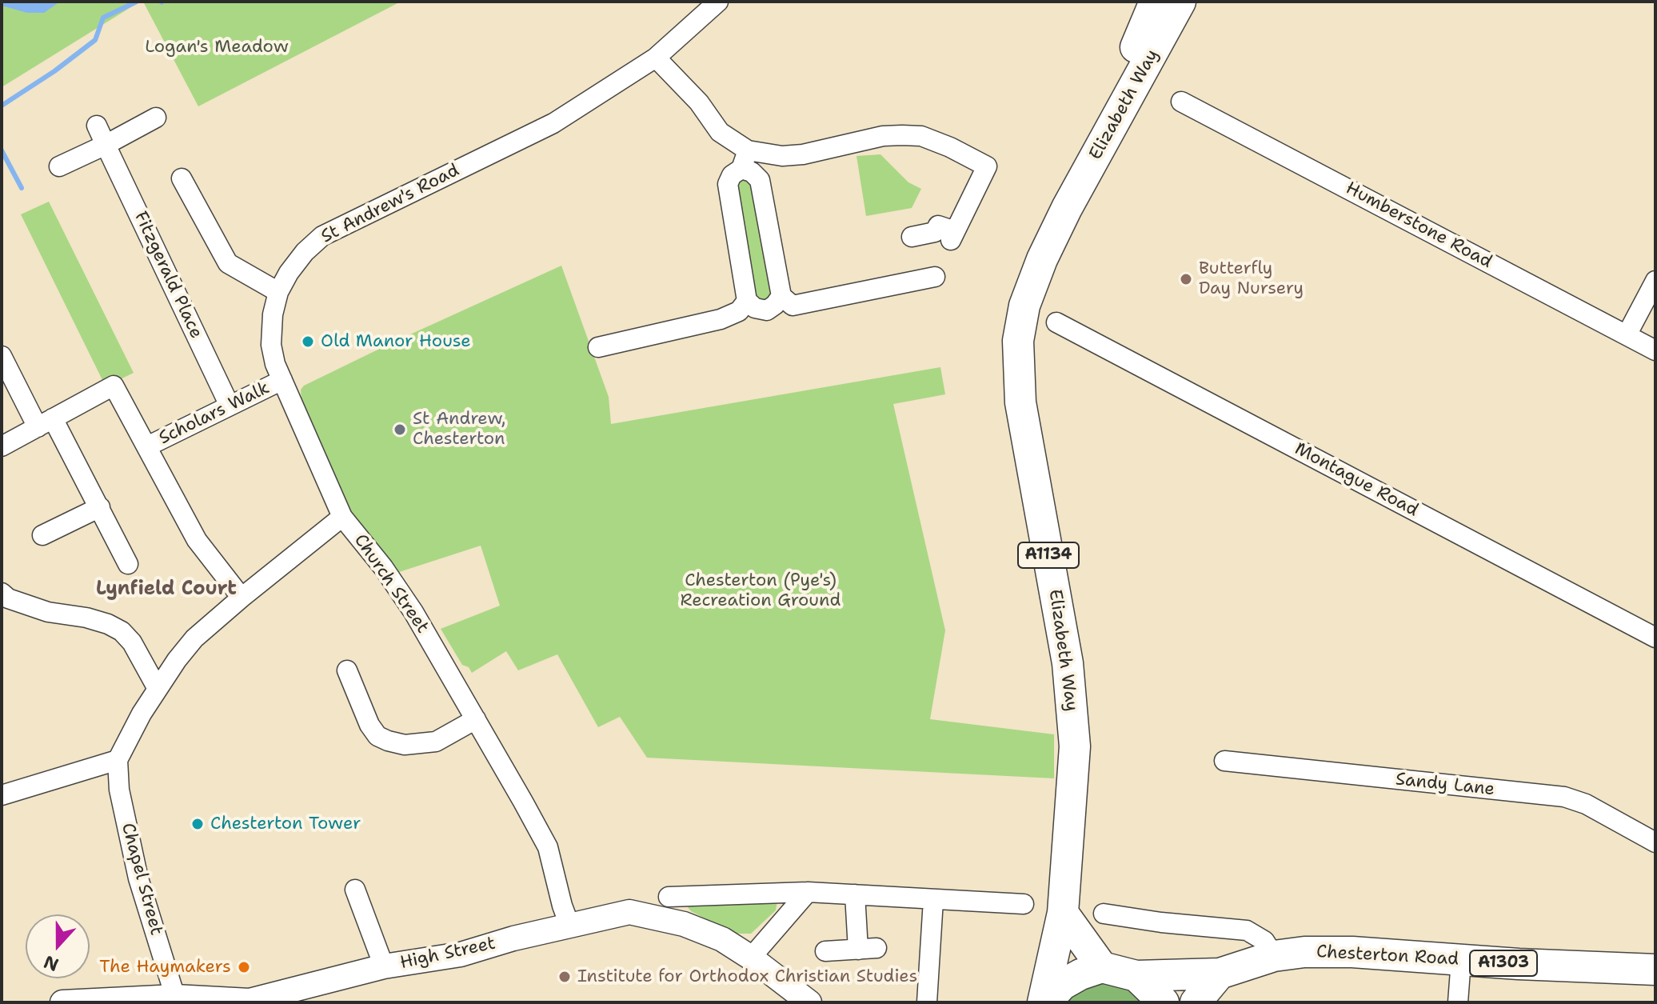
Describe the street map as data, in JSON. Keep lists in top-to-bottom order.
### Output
{
  "streets": {
    "main road": [
      "Elizabeth Way",
      "A1134",
      "Chesterton Road",
      "A1303"
    ],
    "street": [
      "St Andrew's Road",
      "Humberstone Road",
      "Fitzgerald Place",
      "Scholars Walk",
      "Montague Road",
      "Church Street",
      "Sandy Lane",
      "Chapel Street",
      "High Street"
    ]
  },
  "crossings": [
    ["St Andrew's Road", "Scholars Walk"],
    ["St Andrew's Road", "Church Street"],
    ["Fitzgerald Place", "Scholars Walk"],
    ["Scholars Walk", "Church Street"],
    ["Church Street", "Chapel Street"],
    ["Church Street", "High Street"],
    ["Chapel Street", "High Street"]
  ],
  "districts": ["Lynfield Court"],
  "parks": ["Logan's Meadow", "Chesterton (Pye's) Recreation Ground"],
  "places": [
    "Butterfly Day Nursery",
    "Old Manor House",
    "St Andrew, Chesterton",
    "Chesterton Tower",
    "The Haymakers",
    "Institute for Orthodox Christian Studies"
  ],
  "north": "bottom"
}
